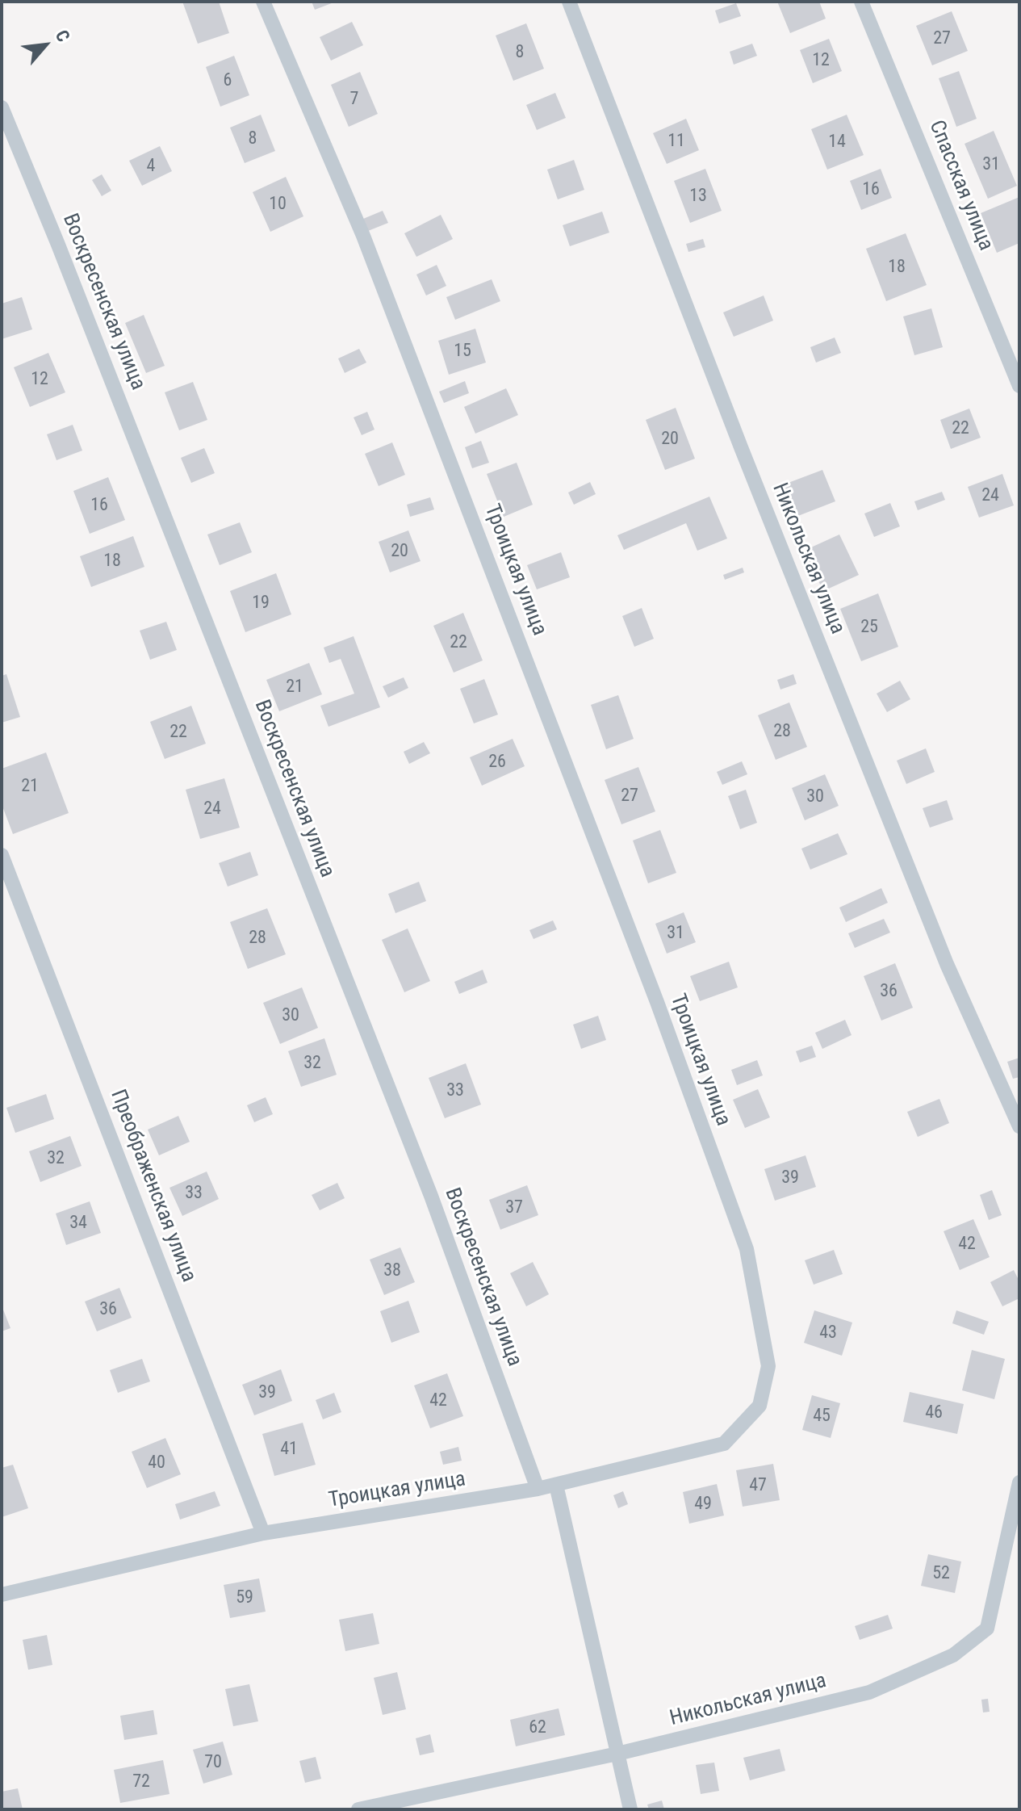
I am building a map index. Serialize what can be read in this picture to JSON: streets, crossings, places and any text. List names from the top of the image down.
{
  "streets": {
    "street": [
      "Спасская улица",
      "Воскресенская улица",
      "Никольская улица",
      "Троицкая улица",
      "Преображенская улица"
    ]
  },
  "crossings": [
    ["Воскресенская улица", "Троицкая улица"],
    ["Троицкая улица", "Преображенская улица"]
  ],
  "house_numbers": [
    "27",
    "8",
    "12",
    "6",
    "7",
    "8",
    "11",
    "14",
    "31",
    "4",
    "16",
    "13",
    "10",
    "18",
    "15",
    "12",
    "22",
    "20",
    "24",
    "16",
    "20",
    "18",
    "19",
    "25",
    "22",
    "21",
    "28",
    "22",
    "26",
    "21",
    "27",
    "30",
    "24",
    "31",
    "28",
    "36",
    "30",
    "32",
    "33",
    "32",
    "39",
    "33",
    "37",
    "34",
    "42",
    "38",
    "36",
    "43",
    "39",
    "42",
    "46",
    "45",
    "41",
    "40",
    "47",
    "49",
    "52",
    "59",
    "62",
    "70",
    "72"
  ],
  "north": "top right"
}
